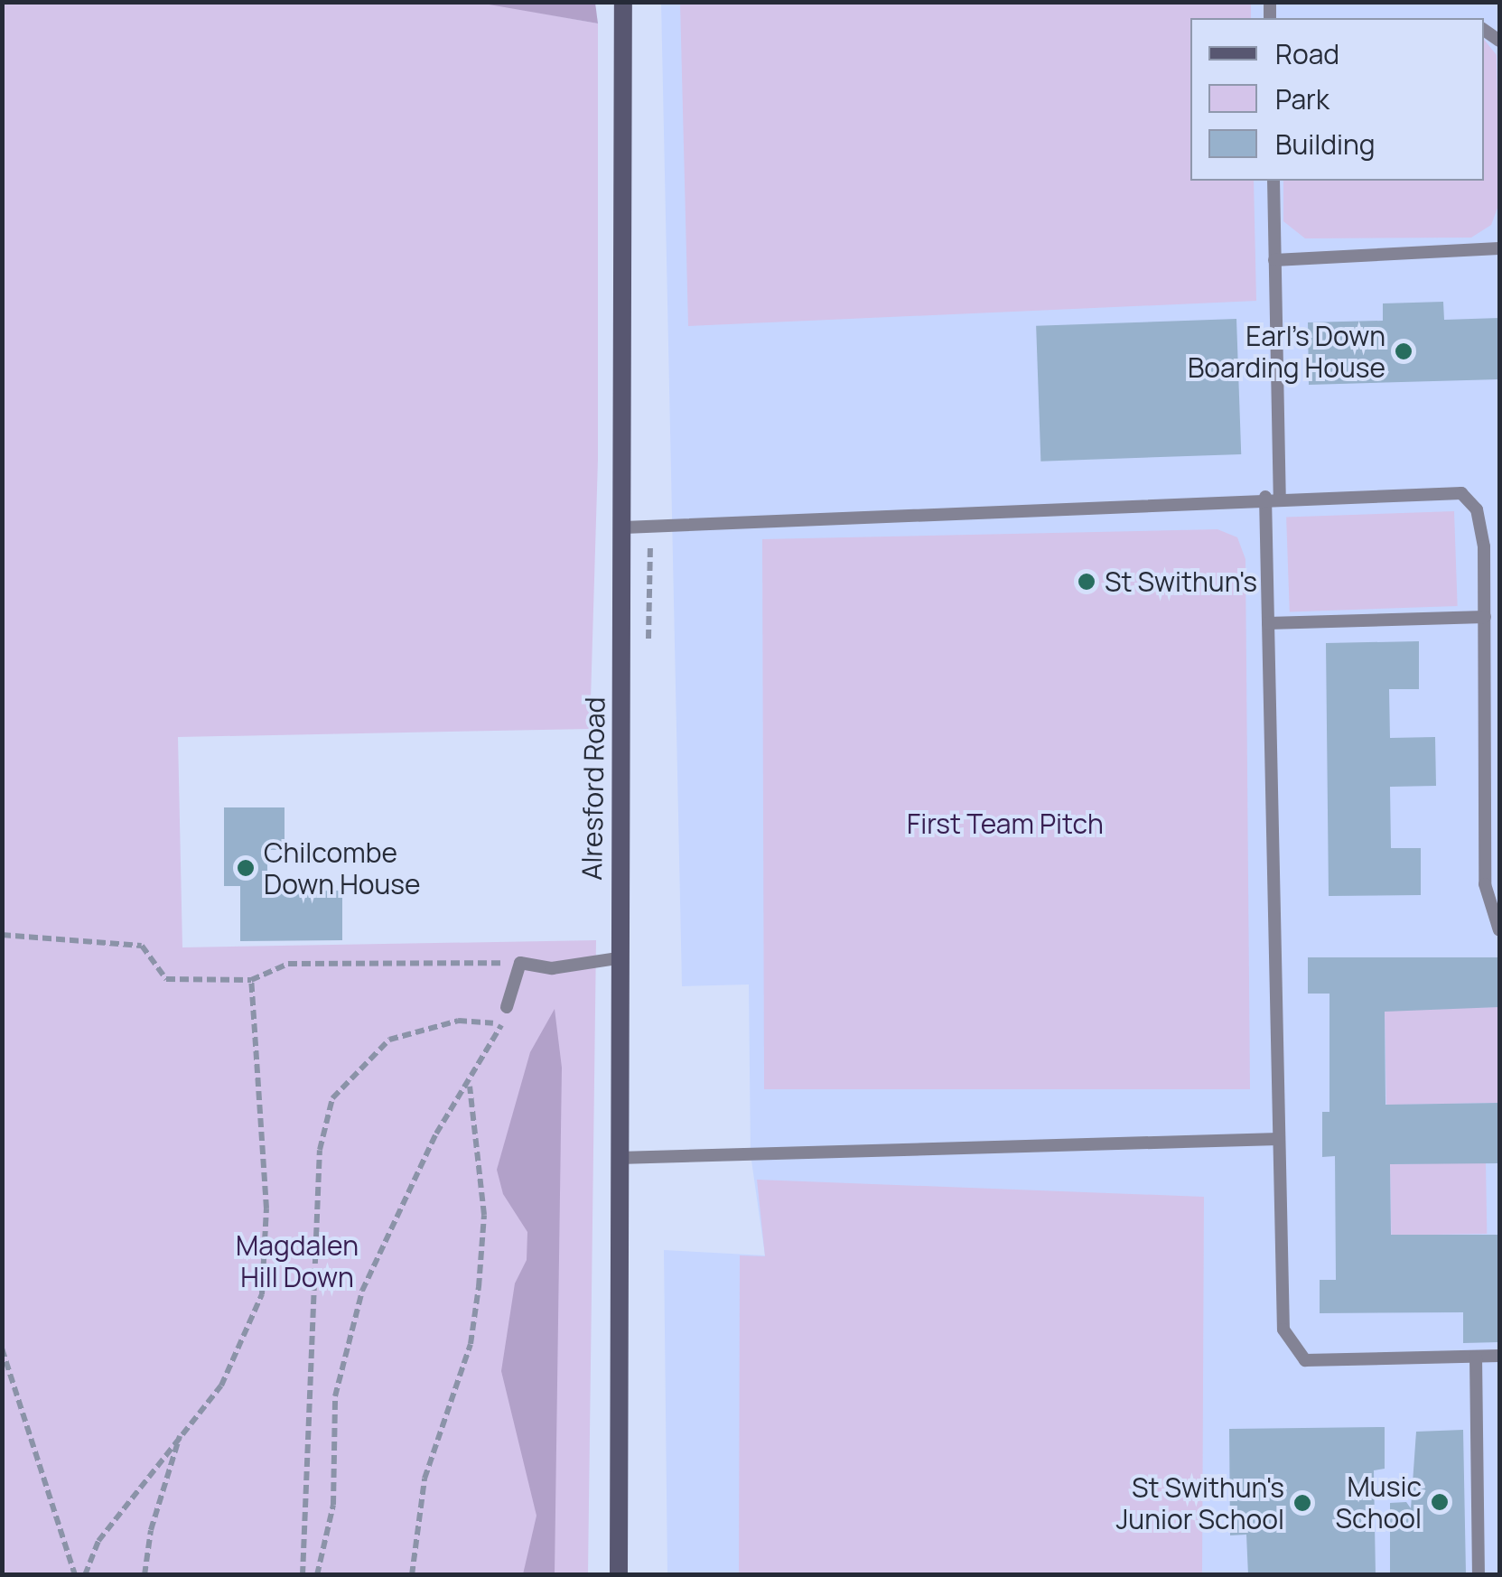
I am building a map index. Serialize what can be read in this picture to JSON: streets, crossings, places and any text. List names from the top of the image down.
{
  "streets": {
    "main road": ["Alresford Road"]
  },
  "parks": ["First Team Pitch", "Magdalen Hill Down"],
  "places": [
    "Earl's Down Boarding House",
    "St Swithun's",
    "Chilcombe Down House",
    "Music School",
    "St Swithun's Junior School"
  ],
  "legend": ["Road", "Park", "Building"]
}
